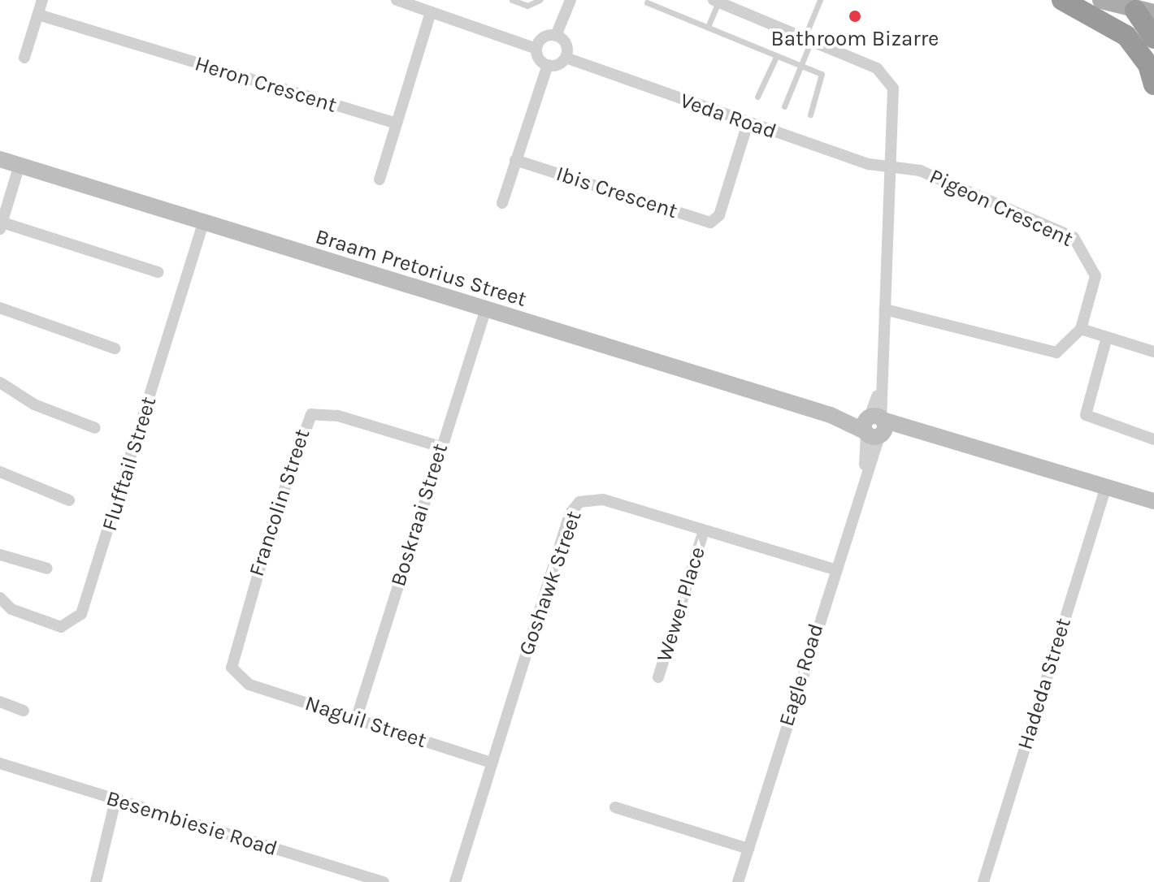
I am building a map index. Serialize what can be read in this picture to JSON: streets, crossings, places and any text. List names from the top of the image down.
{
  "streets": {
    "street": [
      "Heron Crescent",
      "Veda Road",
      "Ibis Crescent",
      "Pigeon Crescent",
      "Braam Pretorius Street",
      "Flufftail Street",
      "Francolin Street",
      "Boskraai Street",
      "Goshawk Street",
      "Wewer Place",
      "Eagle Road",
      "Hadeda Street",
      "Naguil Street",
      "Besembiesie Road"
    ]
  },
  "crossings": [
    ["Veda Road", "Ibis Crescent"],
    ["Veda Road", "Pigeon Crescent"],
    ["Veda Road", "Eagle Road"],
    ["Pigeon Crescent", "Eagle Road"],
    ["Braam Pretorius Street", "Flufftail Street"],
    ["Braam Pretorius Street", "Boskraai Street"],
    ["Braam Pretorius Street", "Eagle Road"],
    ["Braam Pretorius Street", "Hadeda Street"],
    ["Francolin Street", "Boskraai Street"],
    ["Francolin Street", "Naguil Street"],
    ["Boskraai Street", "Naguil Street"],
    ["Goshawk Street", "Wewer Place"],
    ["Goshawk Street", "Eagle Road"],
    ["Goshawk Street", "Naguil Street"]
  ],
  "places": ["Bathroom Bizarre"]
}
